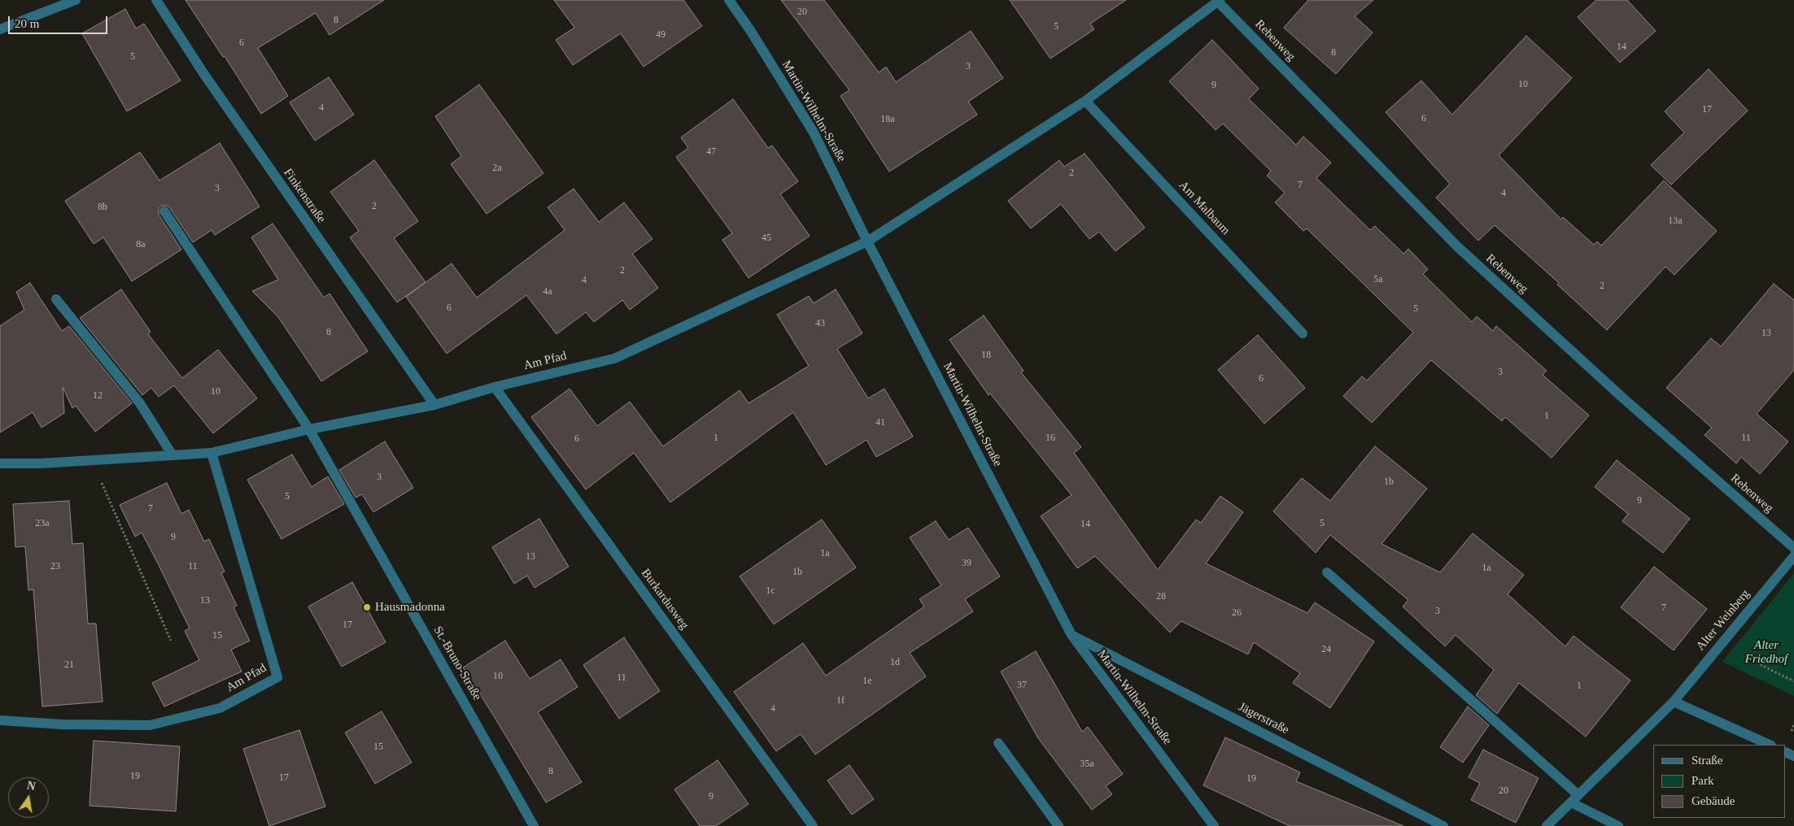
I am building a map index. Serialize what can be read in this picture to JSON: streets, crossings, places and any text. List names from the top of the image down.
{
  "streets": {
    "street": [
      "Rebenweg",
      "Martin-Wilhelm-Straße",
      "Finkenstraße",
      "Am Malbaum",
      "Am Pfad",
      "Burkardusweg",
      "Alter Weinberg",
      "St.-Bruno-Straße",
      "Jägerstraße"
    ]
  },
  "crossings": [
    ["Martin-Wilhelm-Straße", "Am Pfad"],
    ["Martin-Wilhelm-Straße", "Jägerstraße"],
    ["Finkenstraße", "Am Pfad"],
    ["Am Pfad", "Burkardusweg"],
    ["Am Pfad", "St.-Bruno-Straße"]
  ],
  "parks": ["Alter Friedhof"],
  "places": ["Hausmadonna"],
  "house_numbers": [
    "20",
    "8",
    "5",
    "49",
    "6",
    "14",
    "8",
    "5",
    "3",
    "10",
    "9",
    "4",
    "17",
    "6",
    "18a",
    "47",
    "2a",
    "2",
    "7",
    "3",
    "4",
    "2",
    "8b",
    "13a",
    "45",
    "8a",
    "2",
    "5a",
    "4",
    "2",
    "4a",
    "6",
    "5",
    "43",
    "8",
    "13",
    "18",
    "3",
    "6",
    "10",
    "12",
    "1",
    "41",
    "1",
    "16",
    "11",
    "6",
    "3",
    "1b",
    "5",
    "9",
    "7",
    "23a",
    "5",
    "14",
    "9",
    "1a",
    "13",
    "39",
    "23",
    "11",
    "1a",
    "1b",
    "1c",
    "28",
    "13",
    "7",
    "3",
    "26",
    "17",
    "15",
    "24",
    "1d",
    "21",
    "10",
    "11",
    "1e",
    "37",
    "1",
    "1f",
    "4",
    "15",
    "35a",
    "8",
    "19",
    "17",
    "19",
    "20",
    "9"
  ],
  "legend": ["Straße", "Park", "Gebäude"],
  "scale_bar": "20 m",
  "north": "top"
}
